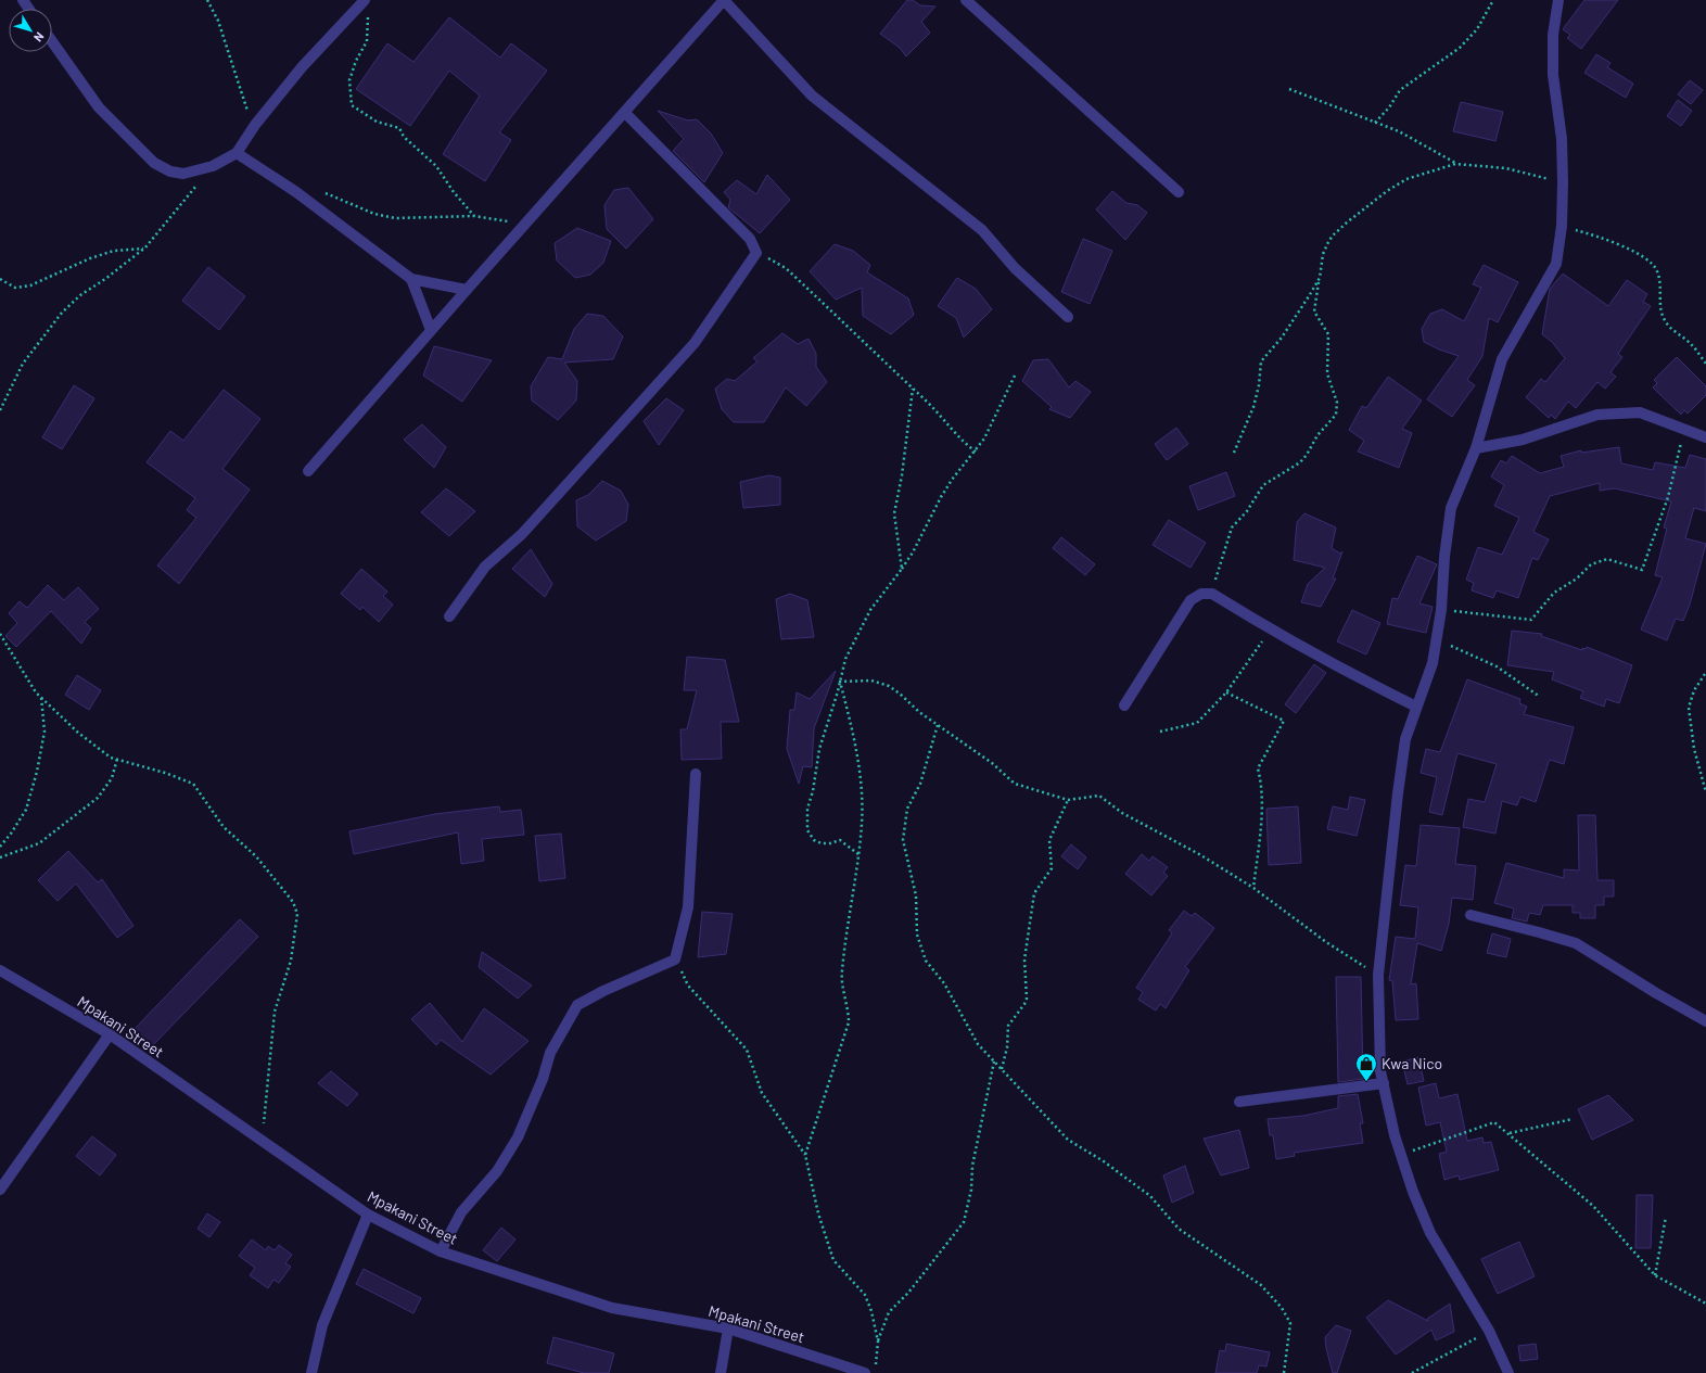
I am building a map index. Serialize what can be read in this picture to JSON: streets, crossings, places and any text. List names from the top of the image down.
{
  "streets": {
    "street": ["Mpakani Street"]
  },
  "places": {
    "shop": ["Kwa Nico"]
  },
  "north": "bottom right"
}
